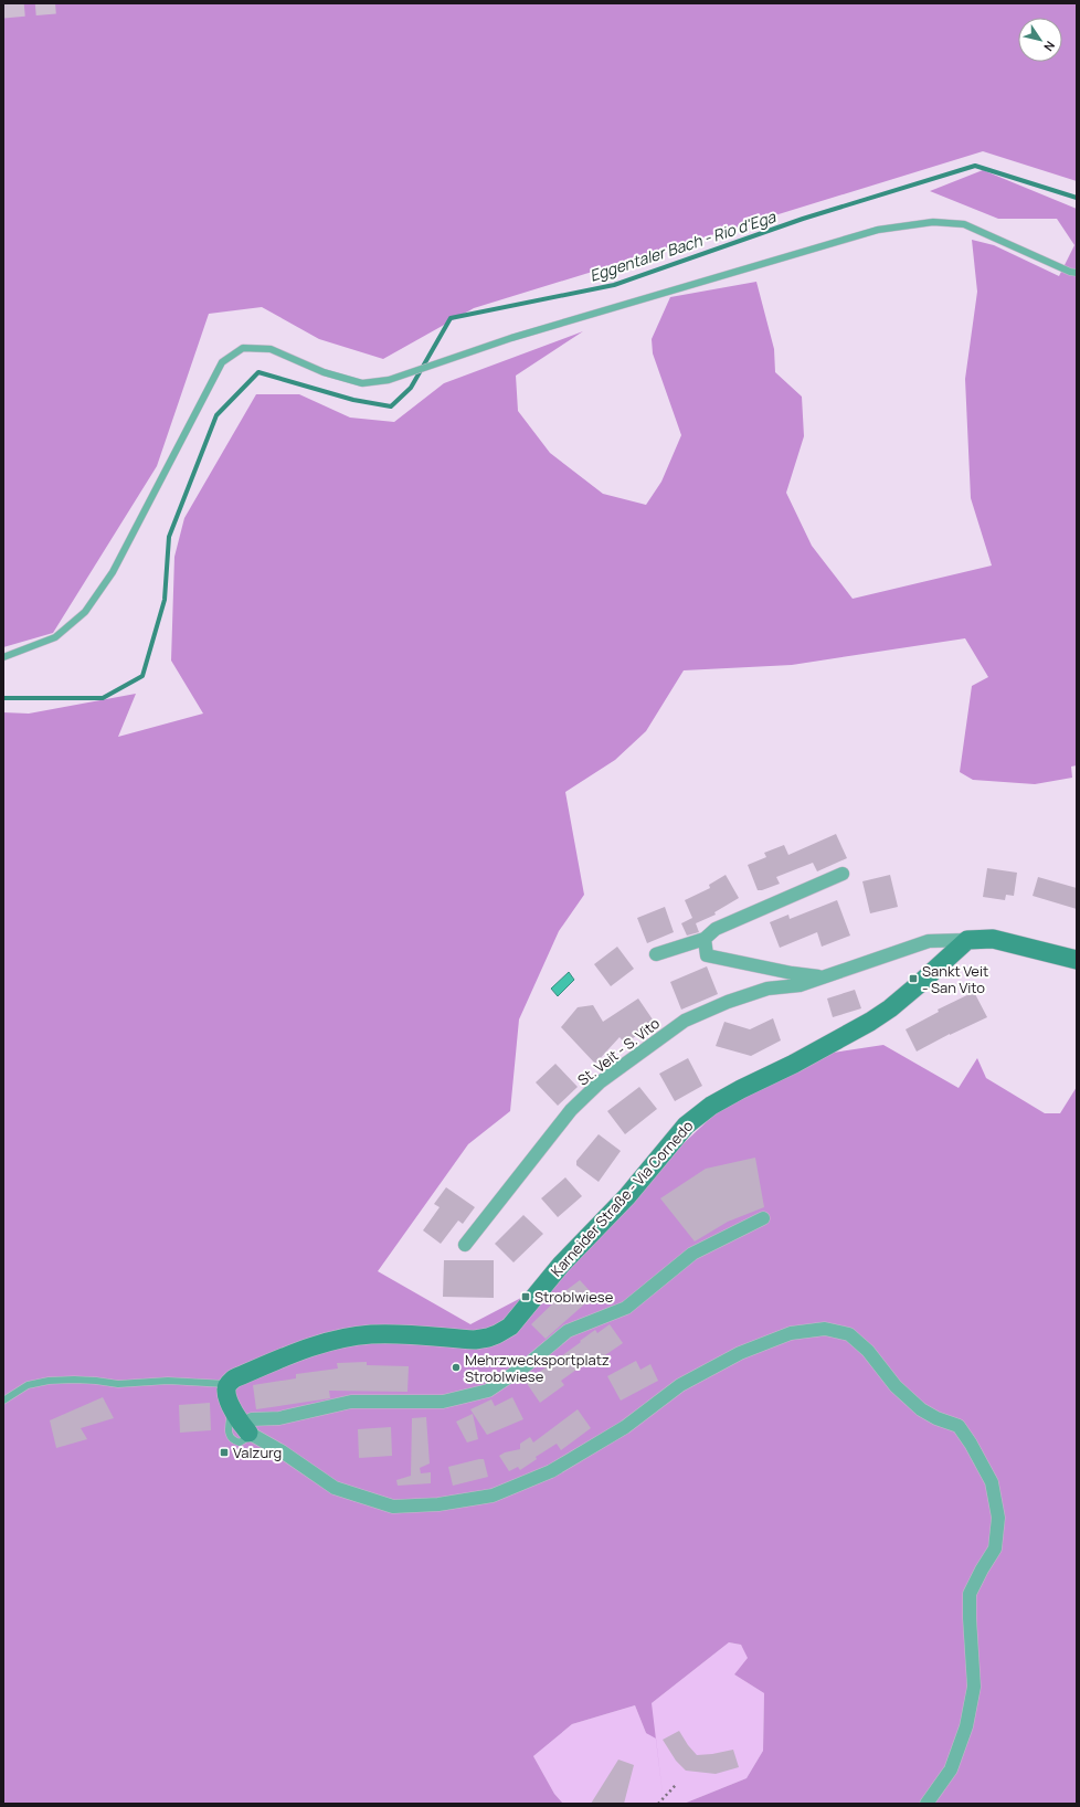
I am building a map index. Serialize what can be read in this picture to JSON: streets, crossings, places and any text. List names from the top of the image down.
{
  "streets": {
    "street": ["St. Veit - S. Vito", "Karneider Straße - Via Cornedo"]
  },
  "crossings": [
    ["St. Veit - S. Vito", "Karneider Straße - Via Cornedo"]
  ],
  "water": ["Eggentaler Bach - Rio d'Ega"],
  "places": {
    "transit": ["Sankt Veit - San Vito", "Stroblwiese", "Valzurg"],
    "other": ["Mehrzwecksportplatz Stroblwiese"]
  },
  "north": "bottom right"
}
